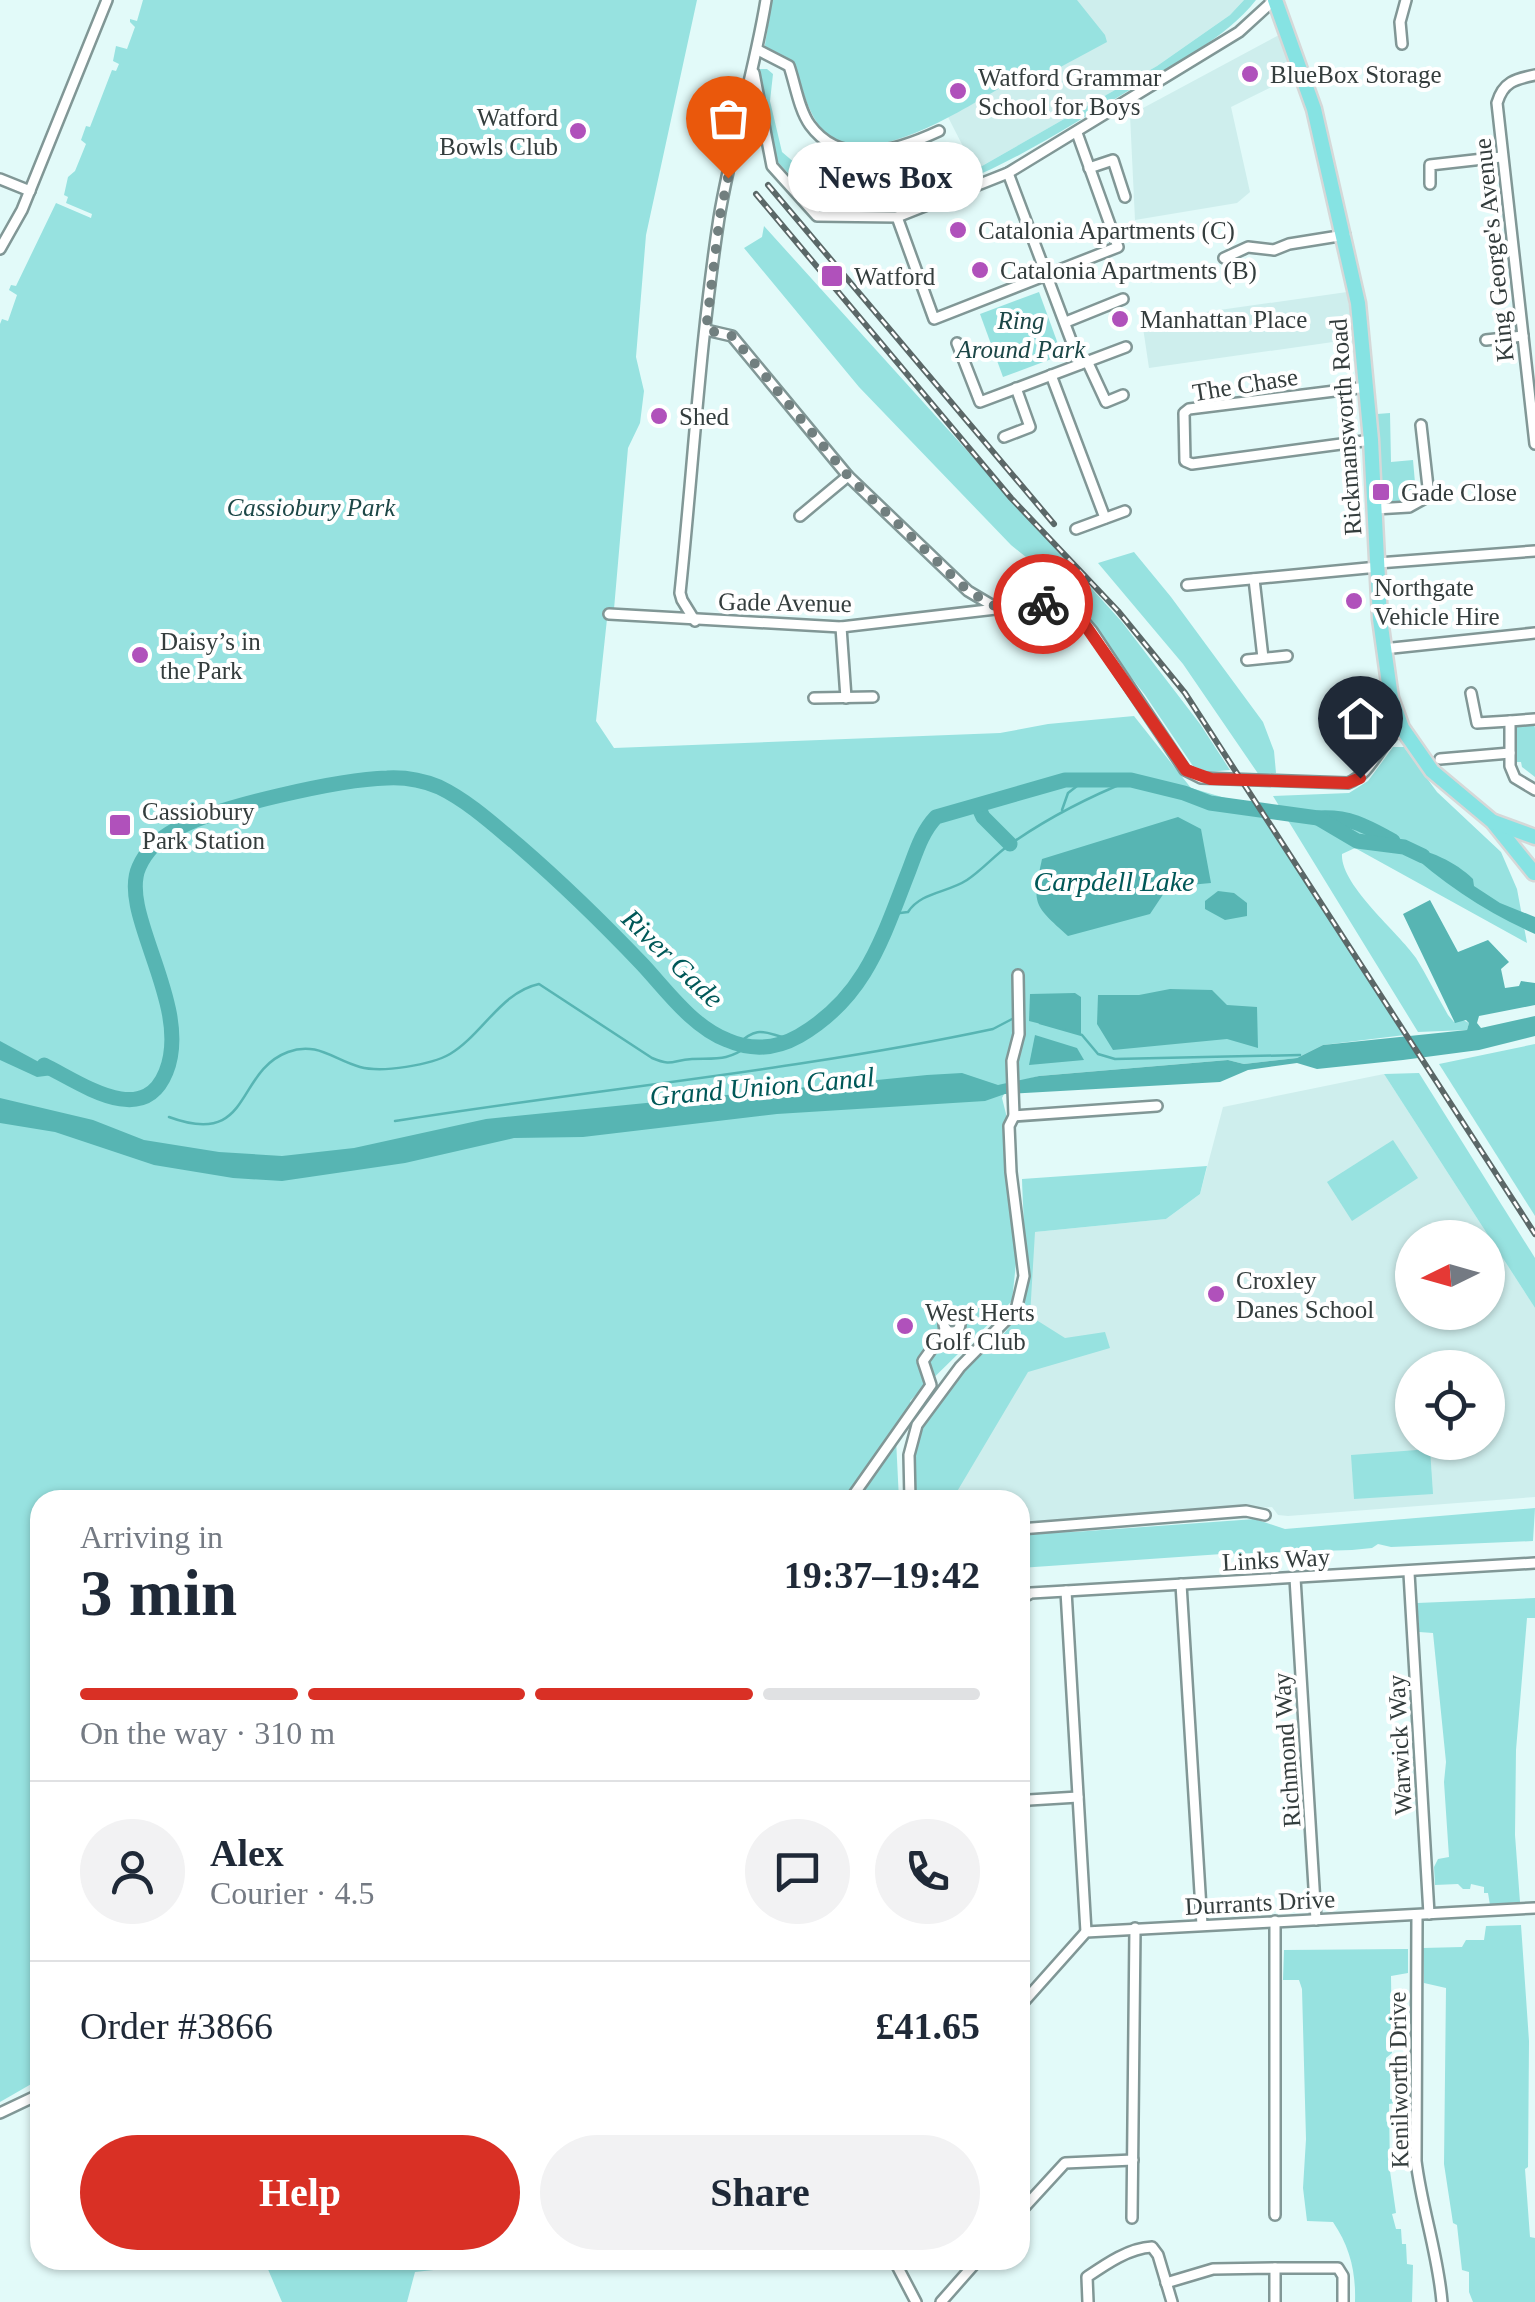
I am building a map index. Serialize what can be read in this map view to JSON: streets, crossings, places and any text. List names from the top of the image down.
{
  "streets": {
    "main road": ["Rickmansworth Road"],
    "street": [
      "King George's Avenue",
      "The Chase",
      "Gade Avenue",
      "Links Way",
      "Warwick Way",
      "Richmond Way",
      "Durrants Drive",
      "Kenilworth Drive"
    ]
  },
  "crossings": [
    ["The Chase", "Rickmansworth Road"],
    ["Rickmansworth Road", "Gade Avenue"],
    ["Links Way", "Warwick Way"],
    ["Links Way", "Richmond Way"],
    ["Warwick Way", "Durrants Drive"],
    ["Richmond Way", "Durrants Drive"],
    ["Durrants Drive", "Kenilworth Drive"]
  ],
  "water": ["Carpdell Lake", "River Gade", "Grand Union Canal"],
  "parks": ["Ring Around Park", "Cassiobury Park"],
  "places": {
    "other": [
      "BlueBox Storage",
      "Watford Grammar School for Boys",
      "Watford Bowls Club",
      "News Box",
      "Catalonia Apartments (C)",
      "Catalonia Apartments (B)",
      "Manhattan Place",
      "Shed",
      "Northgate Vehicle Hire",
      "Daisy’s in the Park",
      "Croxley Danes School",
      "West Herts Golf Club"
    ],
    "transit": ["Watford", "Gade Close", "Cassiobury Park Station"]
  },
  "north": "left",
  "page": {
    "bubble": "News Box",
    "heading": ["3 min", "Arriving in", "19:37–19:42"],
    "panel": [
      "Alex",
      "Courier · 4.5",
      "Order #3866",
      "£41.65"
    ],
    "bar": "On the way · 310 m",
    "buttons": ["Help", "Share"]
  }
}
